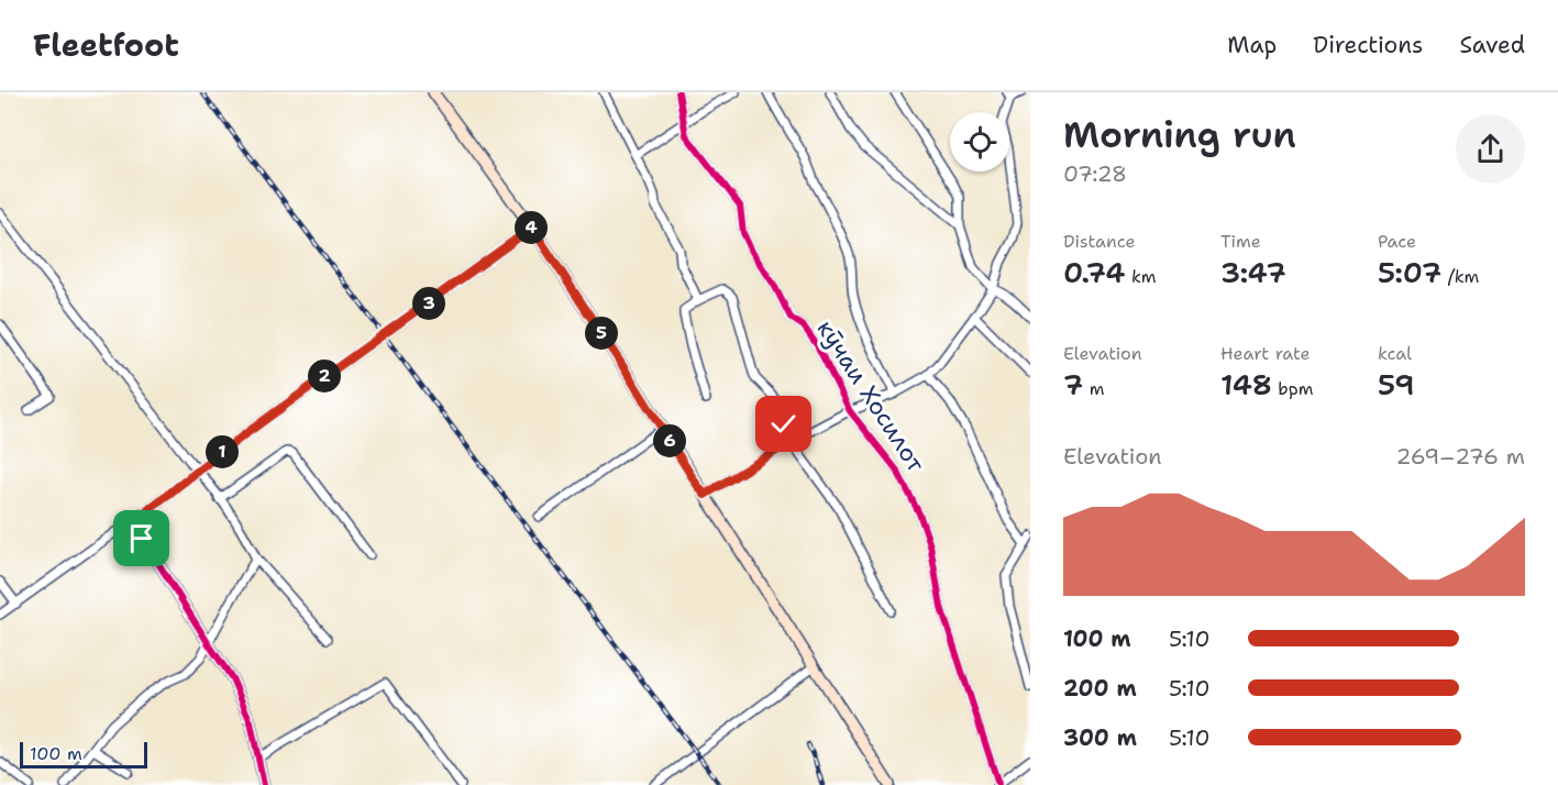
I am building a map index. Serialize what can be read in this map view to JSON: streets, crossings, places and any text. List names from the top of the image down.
{
  "streets": {
    "street": ["кӯчаи Хосилот"]
  },
  "scale_bar": "100 m",
  "page": {
    "header": "Fleetfoot",
    "nav": ["Map", "Directions", "Saved"],
    "heading": ["Morning run", "07:28"],
    "stats": [
      ["Distance", "0.74 km"],
      ["Time", "3:47"],
      ["Pace", "5:07 /km"],
      ["Elevation", "7 m"],
      ["Heart rate", "148 bpm"],
      ["kcal", "59"]
    ],
    "pins": [
      "4",
      "3",
      "5",
      "2",
      "6",
      "1"
    ],
    "chart": ["Elevation", "269–276 m"],
    "list": [
      {
        "name": "100 m",
        "note": "5:10"
      },
      {
        "name": "200 m",
        "note": "5:10"
      },
      {
        "name": "300 m",
        "note": "5:10"
      }
    ],
    "scale": "100 m"
  }
}
